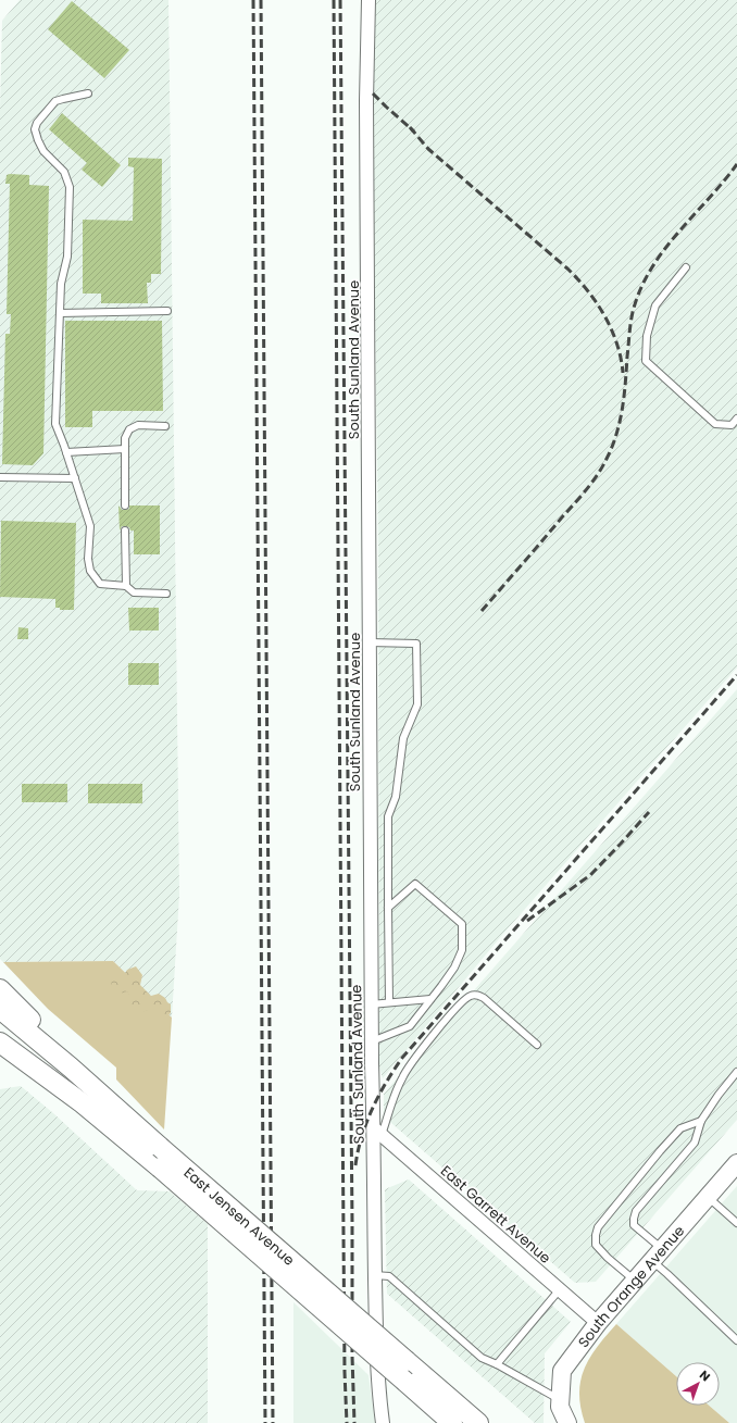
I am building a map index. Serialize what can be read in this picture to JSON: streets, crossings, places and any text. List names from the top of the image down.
{
  "streets": {
    "main road": ["East Jensen Avenue"],
    "street": ["South Sunland Avenue", "East Garrett Avenue", "South Orange Avenue"]
  },
  "crossings": [
    ["South Sunland Avenue", "East Garrett Avenue"],
    ["East Garrett Avenue", "South Orange Avenue"]
  ],
  "north": "top right"
}
